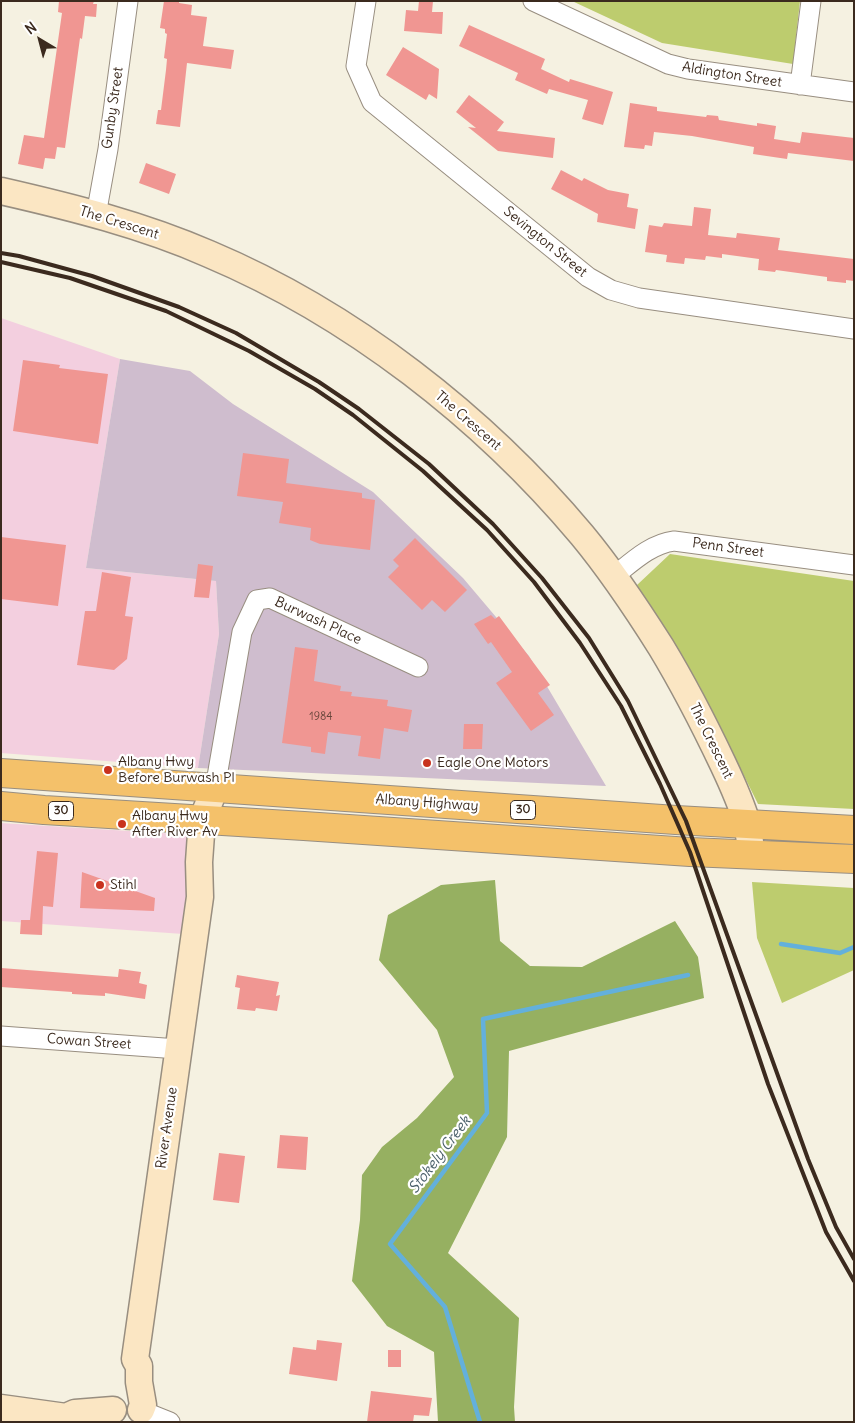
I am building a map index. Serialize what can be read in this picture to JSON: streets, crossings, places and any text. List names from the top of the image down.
{
  "streets": {
    "highway": ["Albany Highway", "30"],
    "main road": ["The Crescent", "River Avenue"],
    "street": [
      "Aldington Street",
      "Gunby Street",
      "Sevington Street",
      "Penn Street",
      "Burwash Place",
      "Cowan Street"
    ]
  },
  "crossings": [
    ["Gunby Street", "The Crescent"],
    ["The Crescent", "Penn Street"],
    ["The Crescent", "Albany Highway"],
    ["The Crescent", "30"],
    ["Burwash Place", "Albany Highway"],
    ["Burwash Place", "River Avenue"],
    ["Albany Highway", "River Avenue"],
    ["30", "River Avenue"],
    ["Cowan Street", "River Avenue"]
  ],
  "water": ["Stokely Creek"],
  "places": [
    "Eagle One Motors",
    "Albany Hwy Before Burwash Pl",
    "Albany Hwy After River Av",
    "Stihl"
  ],
  "house_numbers": ["1984"],
  "north": "top left"
}
